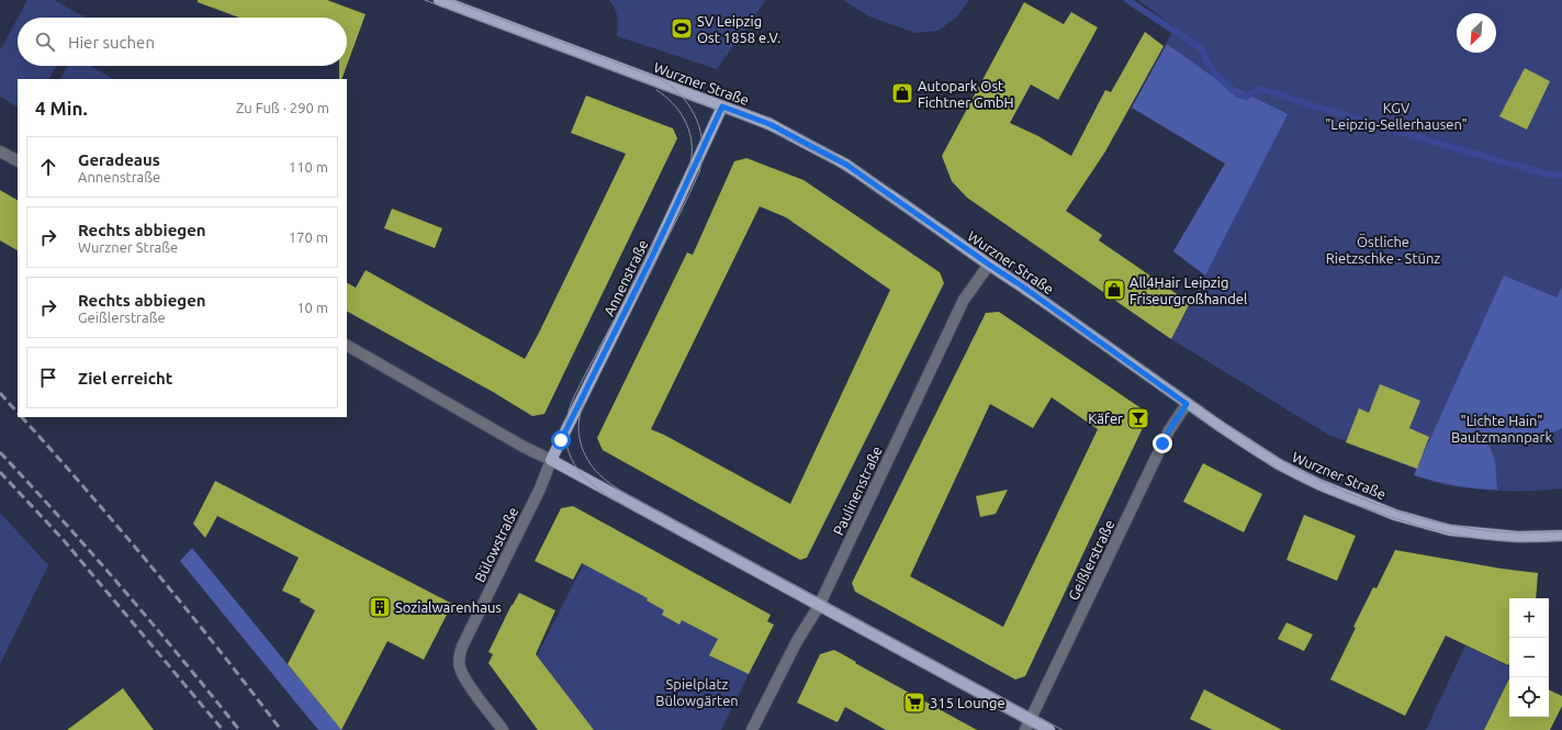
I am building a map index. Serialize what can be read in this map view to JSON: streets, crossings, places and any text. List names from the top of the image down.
{
  "streets": {
    "main road": ["Wurzner Straße", "Annenstraße"],
    "street": ["Paulinenstraße", "Bülowstraße", "Geißlerstraße"]
  },
  "crossings": [
    ["Wurzner Straße", "Annenstraße"],
    ["Wurzner Straße", "Paulinenstraße"],
    ["Wurzner Straße", "Geißlerstraße"],
    ["Annenstraße", "Bülowstraße"]
  ],
  "parks": [
    "KGV \"Leipzig-Sellerhausen\"",
    "Östliche Rietzschke - Stünz",
    "\"Lichte Hain\" Bautzmannpark",
    "Spielplatz Bülowgärten"
  ],
  "places": {
    "sports": ["SV Leipzig Ost 1858 e.V."],
    "shop": ["Autopark Ost Fichtner GmbH", "All4Hair Leipzig Friseurgroßhandel"],
    "bar": ["Käfer"],
    "building": ["Sozialwarenhaus"],
    "supermarket": ["315 Lounge"]
  },
  "north": "bottom left",
  "page": {
    "search": "Hier suchen",
    "heading": ["4 Min.", "Zu Fuß · 290 m"],
    "list": [
      ["Geradeaus", "Annenstraße", "110 m"],
      ["Rechts abbiegen", "Wurzner Straße", "170 m"],
      ["Rechts abbiegen", "Geißlerstraße", "10 m"],
      "Ziel erreicht"
    ],
    "map_buttons": ["+", "−"]
  }
}
